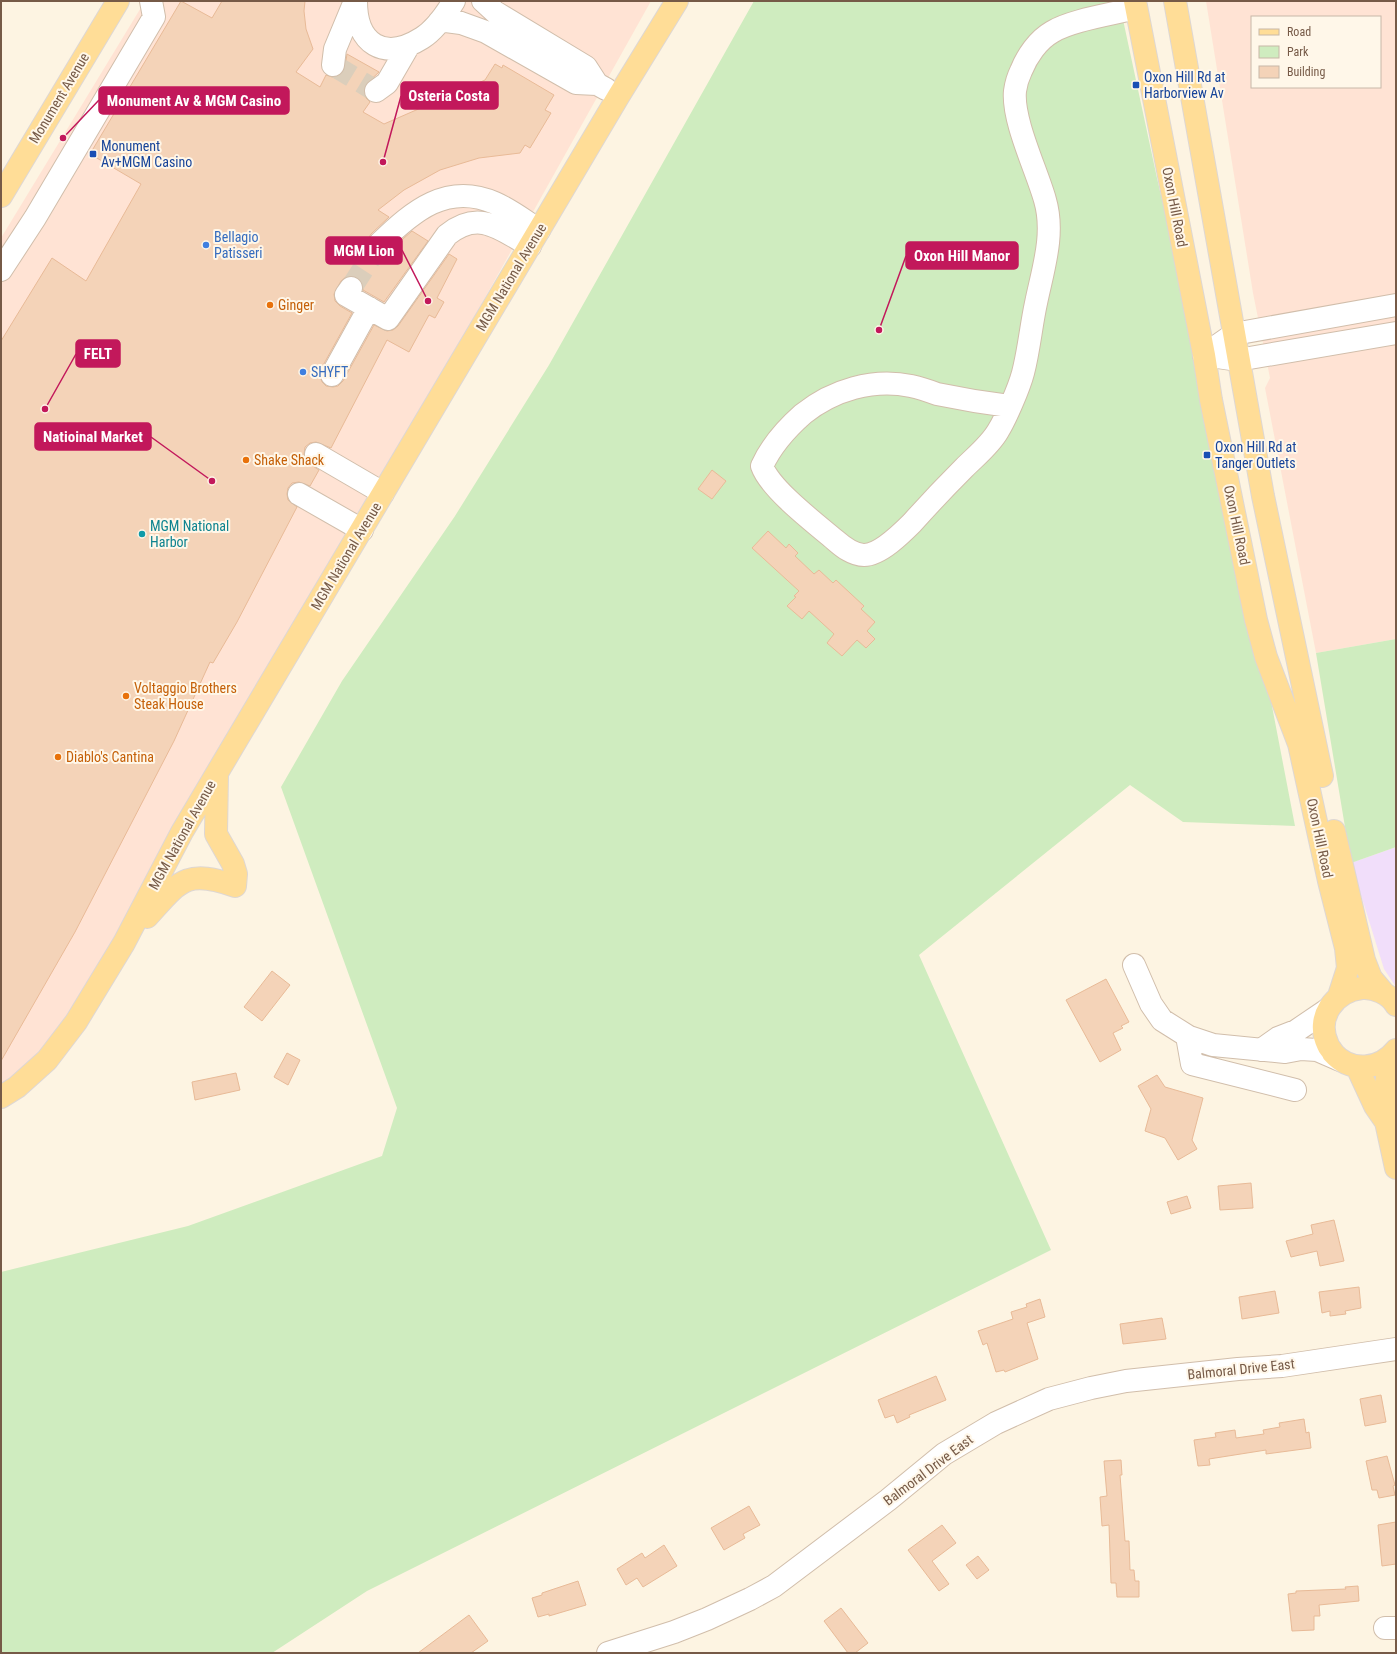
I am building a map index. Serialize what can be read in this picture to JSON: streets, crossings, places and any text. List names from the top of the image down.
{
  "streets": {
    "main road": ["Monument Avenue", "Oxon Hill Road", "MGM National Avenue"],
    "street": ["Balmoral Drive East"]
  },
  "places": {
    "transit": ["Oxon Hill Rd at Harborview Av", "Monument Av+MGM Casino", "Oxon Hill Rd at Tanger Outlets"],
    "other": [
      "Monument Av & MGM Casino",
      "Osteria Costa",
      "Bellagio Patisseri",
      "MGM Lion",
      "Ginger",
      "Oxon Hill Manor",
      "SHYFT",
      "FELT",
      "Shake Shack",
      "Natioinal Market",
      "MGM National Harbor",
      "Voltaggio Brothers Steak House",
      "Diablo's Cantina"
    ]
  },
  "legend": ["Road", "Park", "Building"]
}
